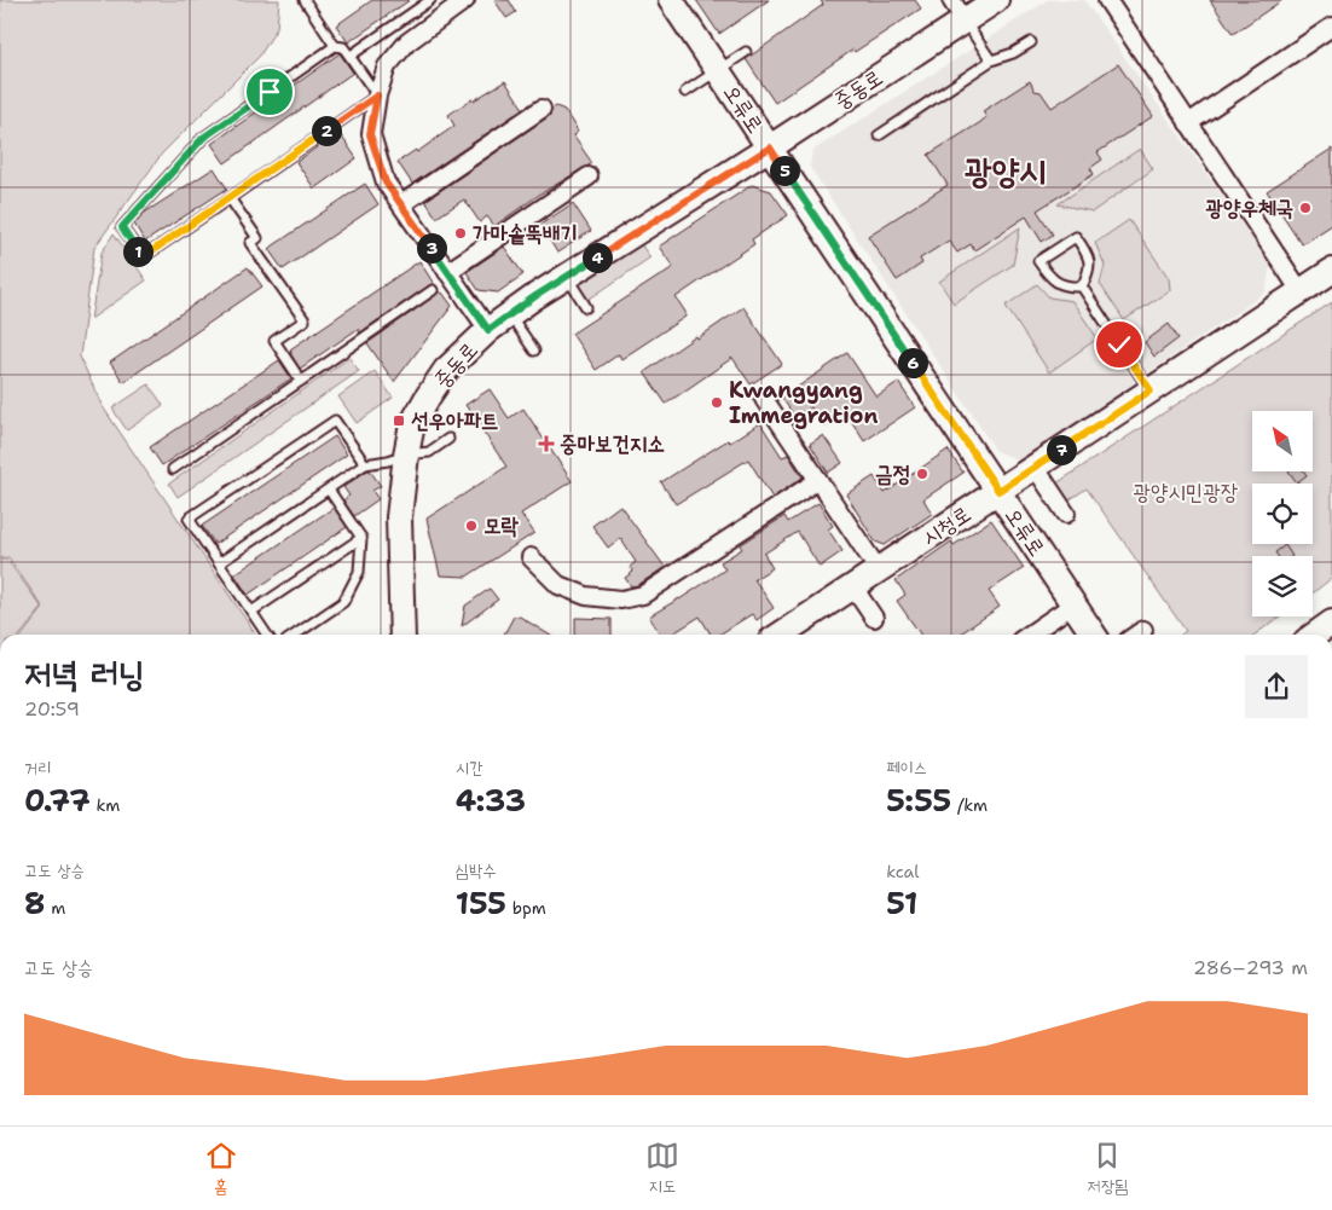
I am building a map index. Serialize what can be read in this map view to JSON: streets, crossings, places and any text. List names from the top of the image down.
{
  "streets": {
    "street": ["중동로", "오류로", "시청로"]
  },
  "crossings": [
    ["중동로", "오류로"],
    ["오류로", "시청로"]
  ],
  "districts": ["광양시"],
  "parks": ["광양시민광장"],
  "places": {
    "other": [
      "광양우체국",
      "가마솥뚝배기",
      "Kwangyang Immegration",
      "금정",
      "모락"
    ],
    "transit": ["선우아파트"],
    "health": ["중마보건지소"]
  },
  "north": "top left",
  "page": {
    "pins": [
      "2",
      "5",
      "3",
      "1",
      "4",
      "6",
      "7"
    ],
    "heading": ["저녁 러닝", "20:59"],
    "stats": [
      ["거리", "0.77 km"],
      ["시간", "4:33"],
      ["페이스", "5:55 /km"],
      ["고도 상승", "8 m"],
      ["심박수", "155 bpm"],
      ["kcal", "51"]
    ],
    "chart": ["고도 상승", "286–293 m"],
    "tabs": ["홈", "지도", "저장됨"]
  }
}
